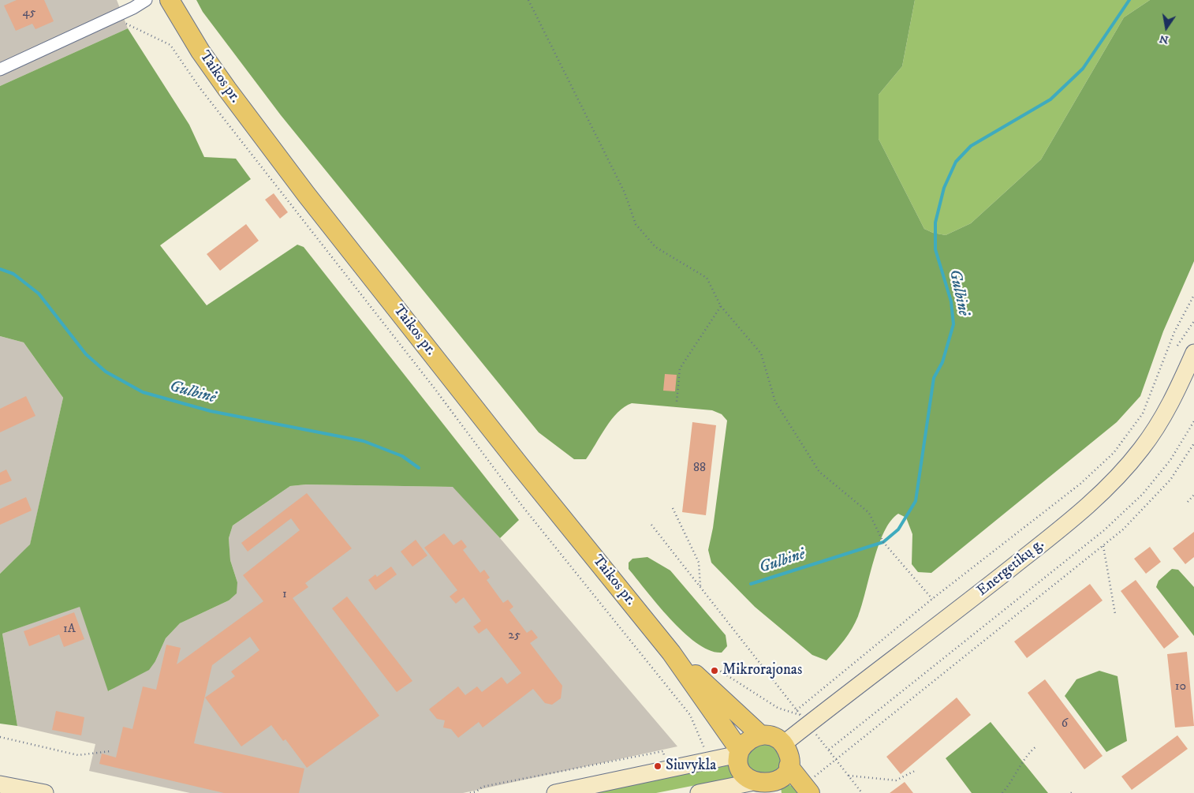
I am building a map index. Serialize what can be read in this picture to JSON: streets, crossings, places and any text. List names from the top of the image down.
{
  "streets": {
    "main road": ["Taikos pr."],
    "street": ["Energetikų g."]
  },
  "crossings": [
    ["Taikos pr.", "Energetikų g."]
  ],
  "water": ["Gulbinė"],
  "places": ["Mikrorajonas", "Siuvykla"],
  "house_numbers": [
    "45",
    "88",
    "1",
    "1A",
    "25",
    "10",
    "6"
  ],
  "north": "bottom"
}
